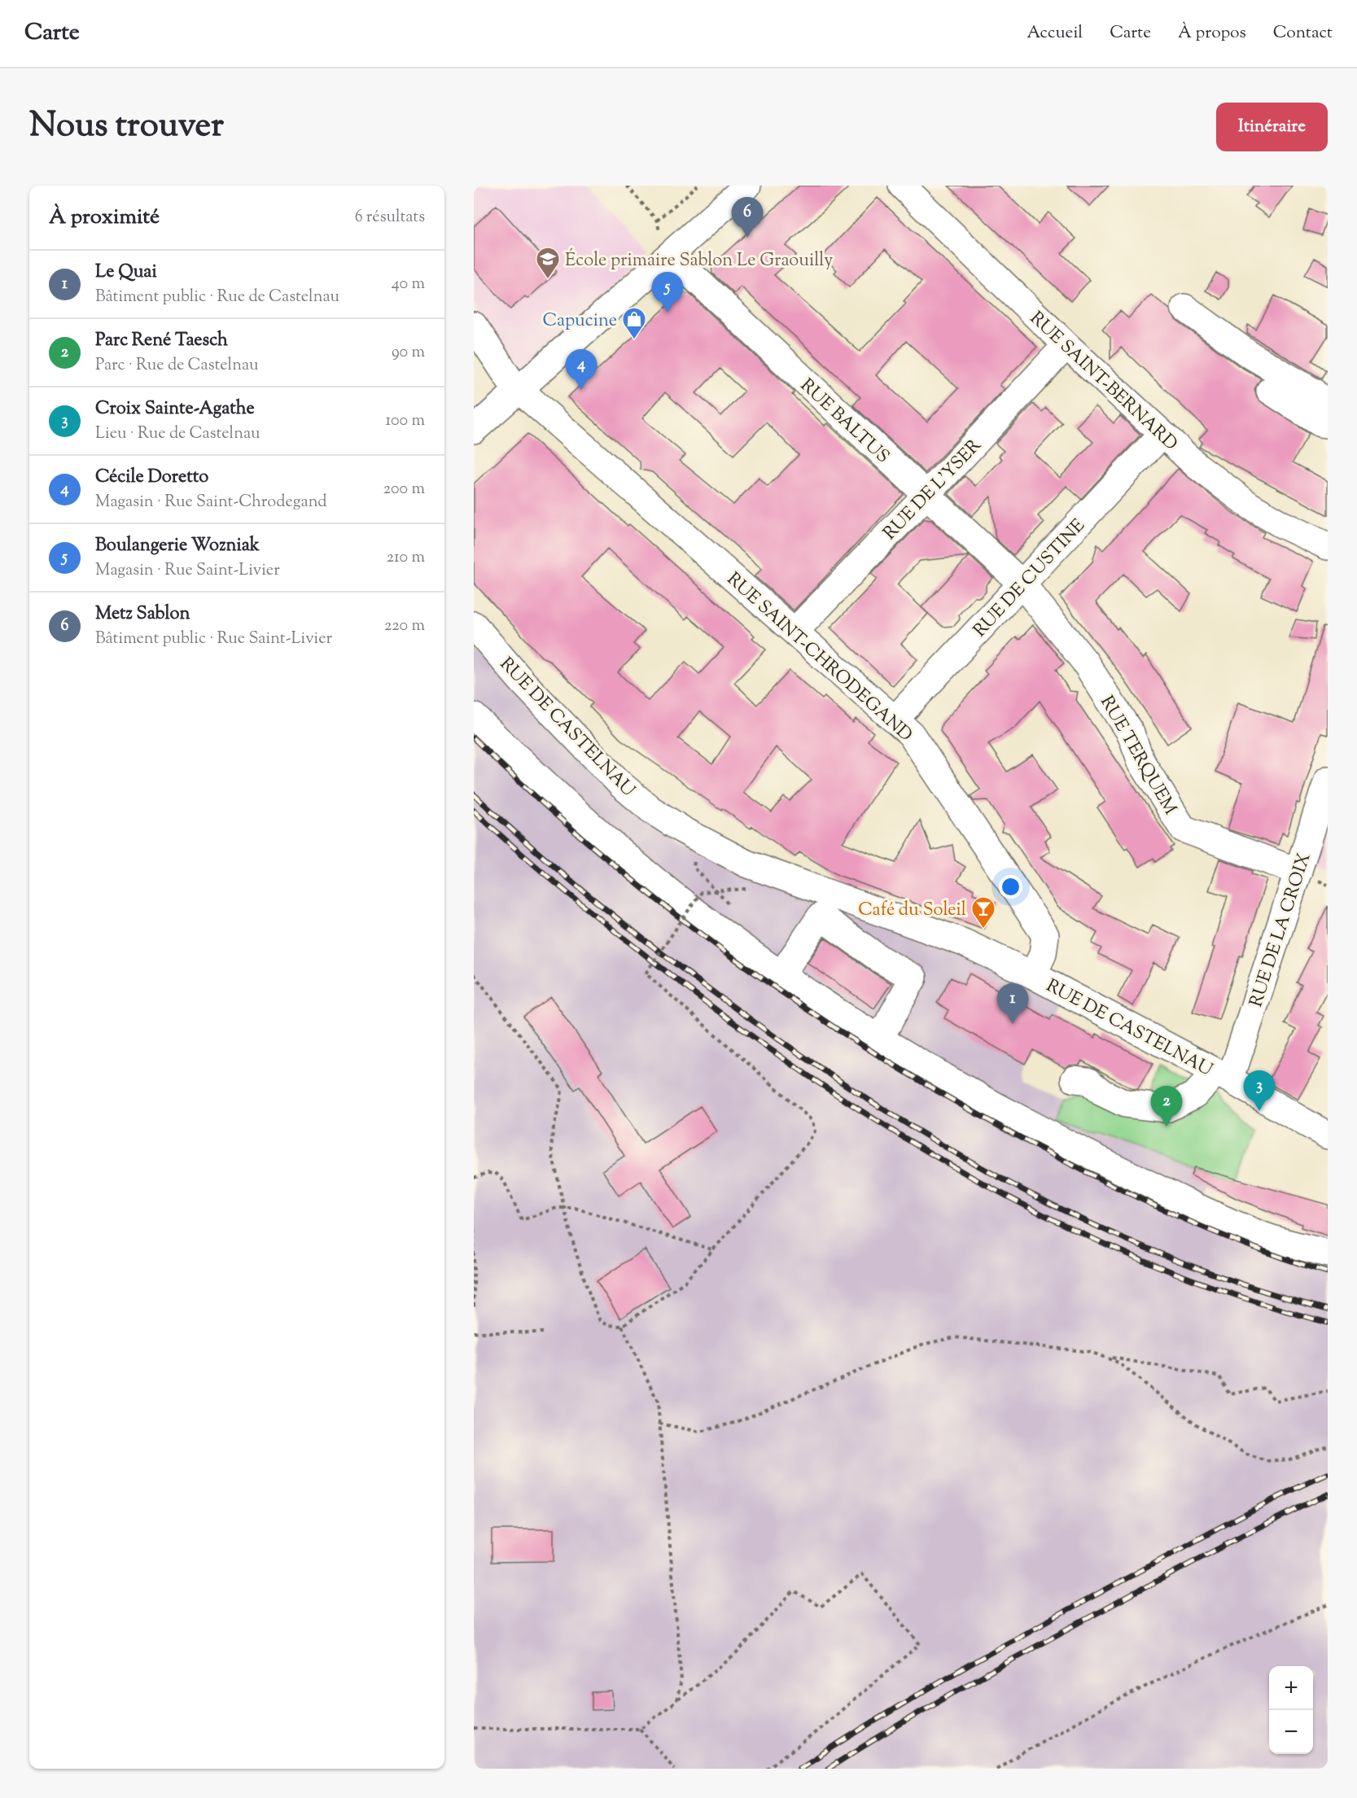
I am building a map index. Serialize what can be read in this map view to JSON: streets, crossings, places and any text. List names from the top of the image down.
{
  "streets": {
    "street": [
      "RUE SAINT-BERNARD",
      "RUE BALTUS",
      "RUE DE L'YSER",
      "RUE DE CUSTINE",
      "RUE SAINT-CHRODEGAND",
      "RUE DE CASTELNAU",
      "RUE TERQUEM",
      "RUE DE LA CROIX"
    ]
  },
  "crossings": [
    ["RUE SAINT-BERNARD", "RUE DE L'YSER"],
    ["RUE SAINT-BERNARD", "RUE DE CUSTINE"],
    ["RUE BALTUS", "RUE DE L'YSER"],
    ["RUE BALTUS", "RUE DE CUSTINE"],
    ["RUE BALTUS", "RUE TERQUEM"],
    ["RUE DE L'YSER", "RUE SAINT-CHRODEGAND"],
    ["RUE DE CUSTINE", "RUE SAINT-CHRODEGAND"],
    ["RUE DE CUSTINE", "RUE TERQUEM"],
    ["RUE SAINT-CHRODEGAND", "RUE DE CASTELNAU"],
    ["RUE DE CASTELNAU", "RUE DE LA CROIX"],
    ["RUE TERQUEM", "RUE DE LA CROIX"]
  ],
  "places": {
    "school or university": ["École primaire Sablon Le Graouilly"],
    "shop": ["Capucine"],
    "bar": ["Café du Soleil"]
  },
  "page": {
    "header": "Carte",
    "nav": [
      "Accueil",
      "Carte",
      "À propos",
      "Contact"
    ],
    "title": "Nous trouver",
    "buttons": "Itinéraire",
    "heading": ["À proximité", "6 résultats"],
    "pins": [
      "6",
      "5",
      "4",
      "1",
      "3",
      "2"
    ],
    "list": [
      {
        "mark": "1",
        "name": "Le Quai",
        "note": "Bâtiment public · Rue de Castelnau",
        "value": "40 m"
      },
      {
        "mark": "2",
        "name": "Parc René Taesch",
        "note": "Parc · Rue de Castelnau",
        "value": "90 m"
      },
      {
        "mark": "3",
        "name": "Croix Sainte-Agathe",
        "note": "Lieu · Rue de Castelnau",
        "value": "100 m"
      },
      {
        "mark": "4",
        "name": "Cécile Doretto",
        "note": "Magasin · Rue Saint-Chrodegand",
        "value": "200 m"
      },
      {
        "mark": "5",
        "name": "Boulangerie Wozniak",
        "note": "Magasin · Rue Saint-Livier",
        "value": "210 m"
      },
      {
        "mark": "6",
        "name": "Metz Sablon",
        "note": "Bâtiment public · Rue Saint-Livier",
        "value": "220 m"
      }
    ],
    "map_buttons": ["+", "−"]
  }
}
